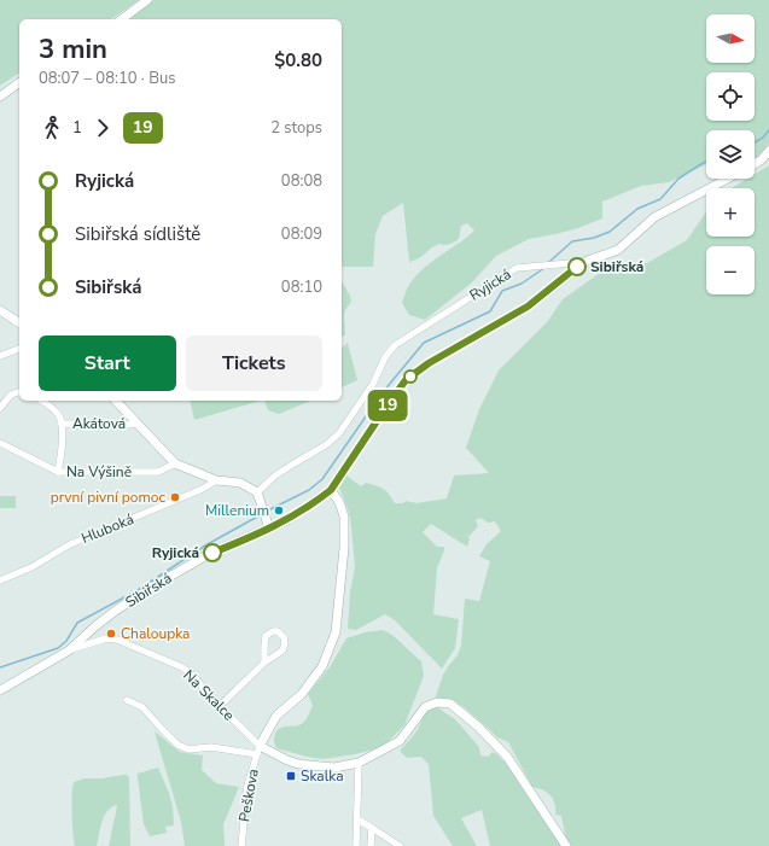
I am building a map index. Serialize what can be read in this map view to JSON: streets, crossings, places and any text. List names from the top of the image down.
{
  "streets": {
    "street": [
      "Ryjická",
      "Akátová",
      "Na Výšině",
      "Hluboká",
      "Sibiřská",
      "Na Skalce",
      "Peškova"
    ]
  },
  "crossings": [
    ["Ryjická", "Sibiřská"],
    ["Sibiřská", "Na Skalce"],
    ["Na Skalce", "Peškova"]
  ],
  "places": {
    "other": [
      "Sibiřská",
      "první pivní pomoc",
      "Millenium",
      "Ryjická",
      "Chaloupka"
    ],
    "transit": ["Skalka"]
  },
  "lines": ["bus line 19"],
  "north": "right",
  "page": {
    "on_map": "19",
    "map_buttons": ["+", "−"],
    "heading": ["3 min", "08:07 – 08:10 · Bus", "$0.80"],
    "legs": ["1", "19", "2 stops"],
    "list": [
      {
        "name": "Ryjická",
        "value": "08:08"
      },
      {
        "name": "Sibiřská sídliště",
        "value": "08:09"
      },
      {
        "name": "Sibiřská",
        "value": "08:10"
      }
    ],
    "buttons": ["Start", "Tickets"]
  }
}
